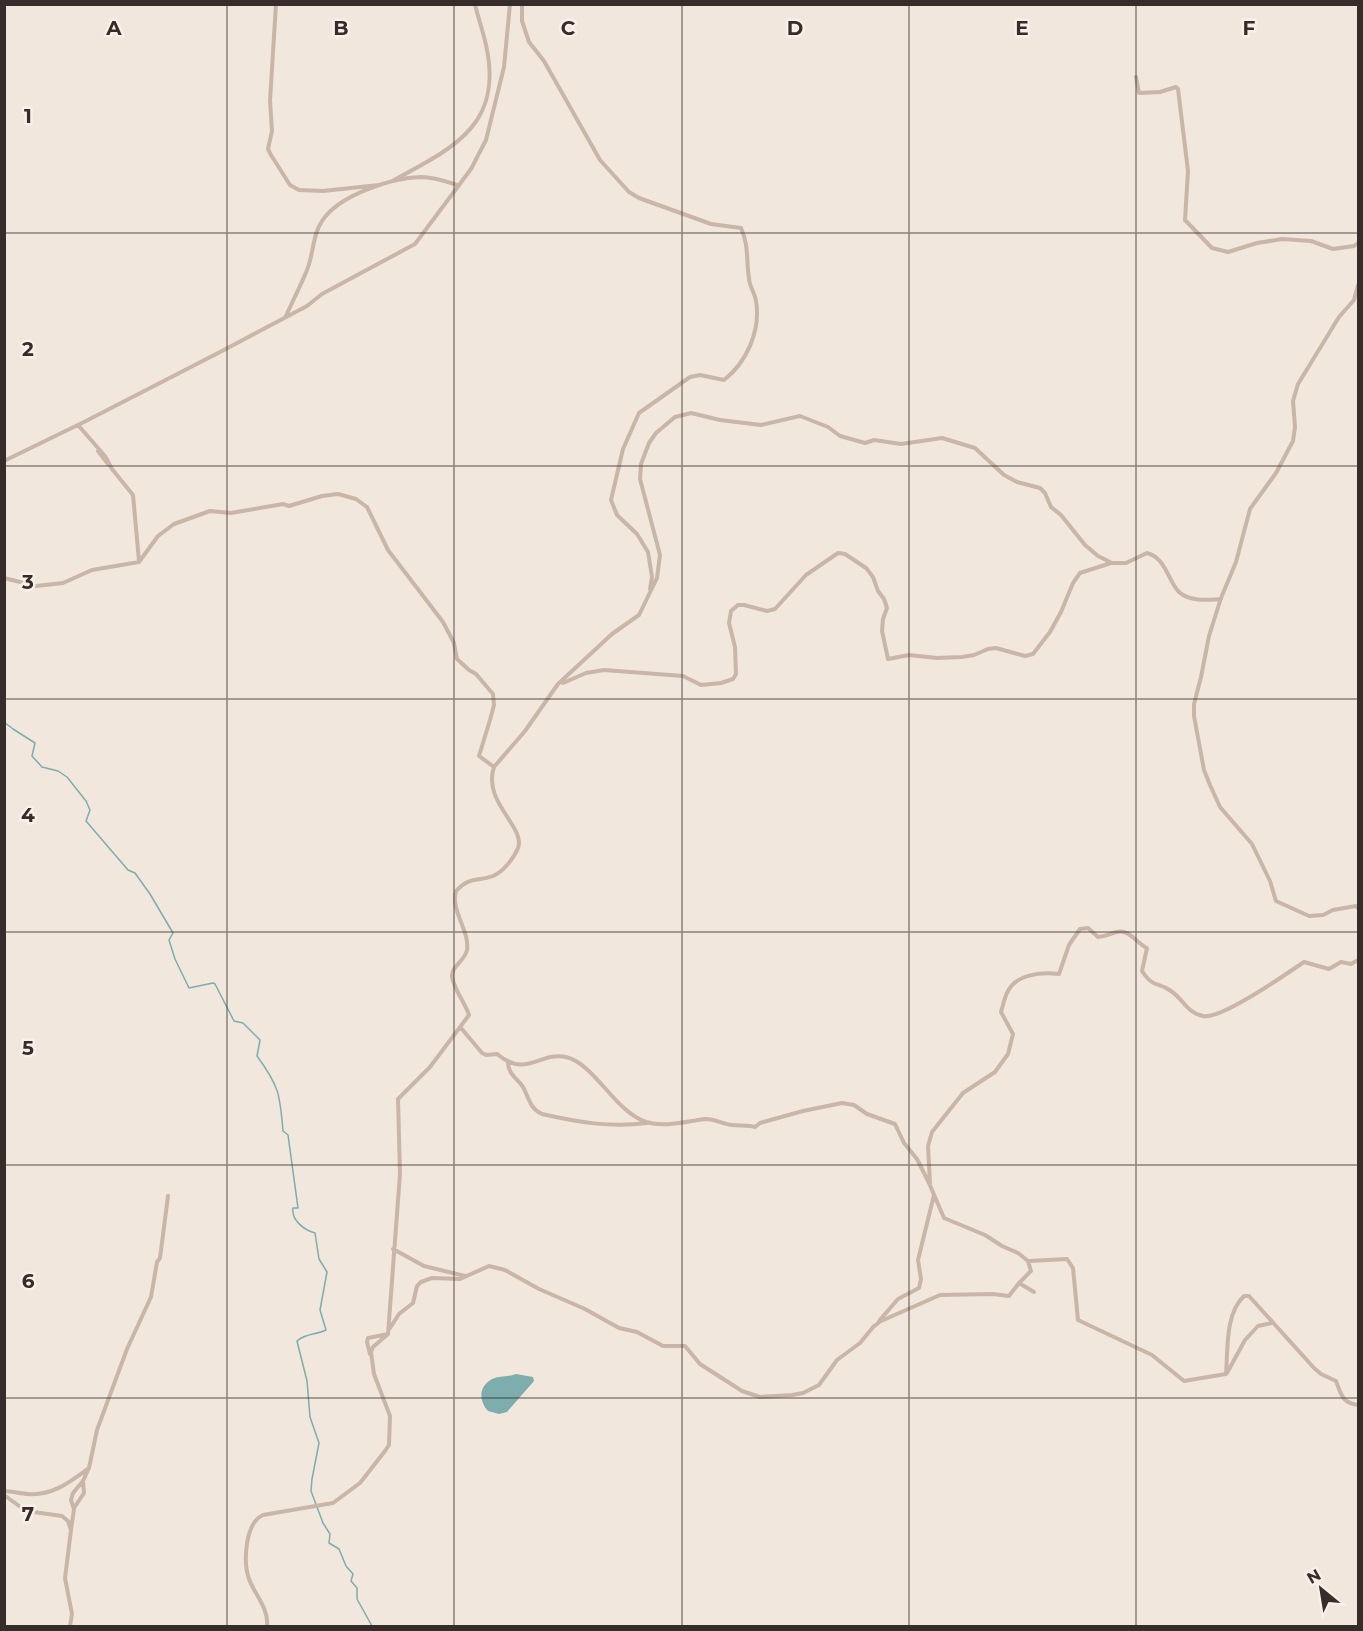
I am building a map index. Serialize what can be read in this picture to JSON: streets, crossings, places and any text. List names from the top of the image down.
{
  "north": "top left",
  "grid": {
    "columns": [
      "A",
      "B",
      "C",
      "D",
      "E",
      "F"
    ],
    "rows": [
      "1",
      "2",
      "3",
      "4",
      "5",
      "6",
      "7"
    ]
  }
}
